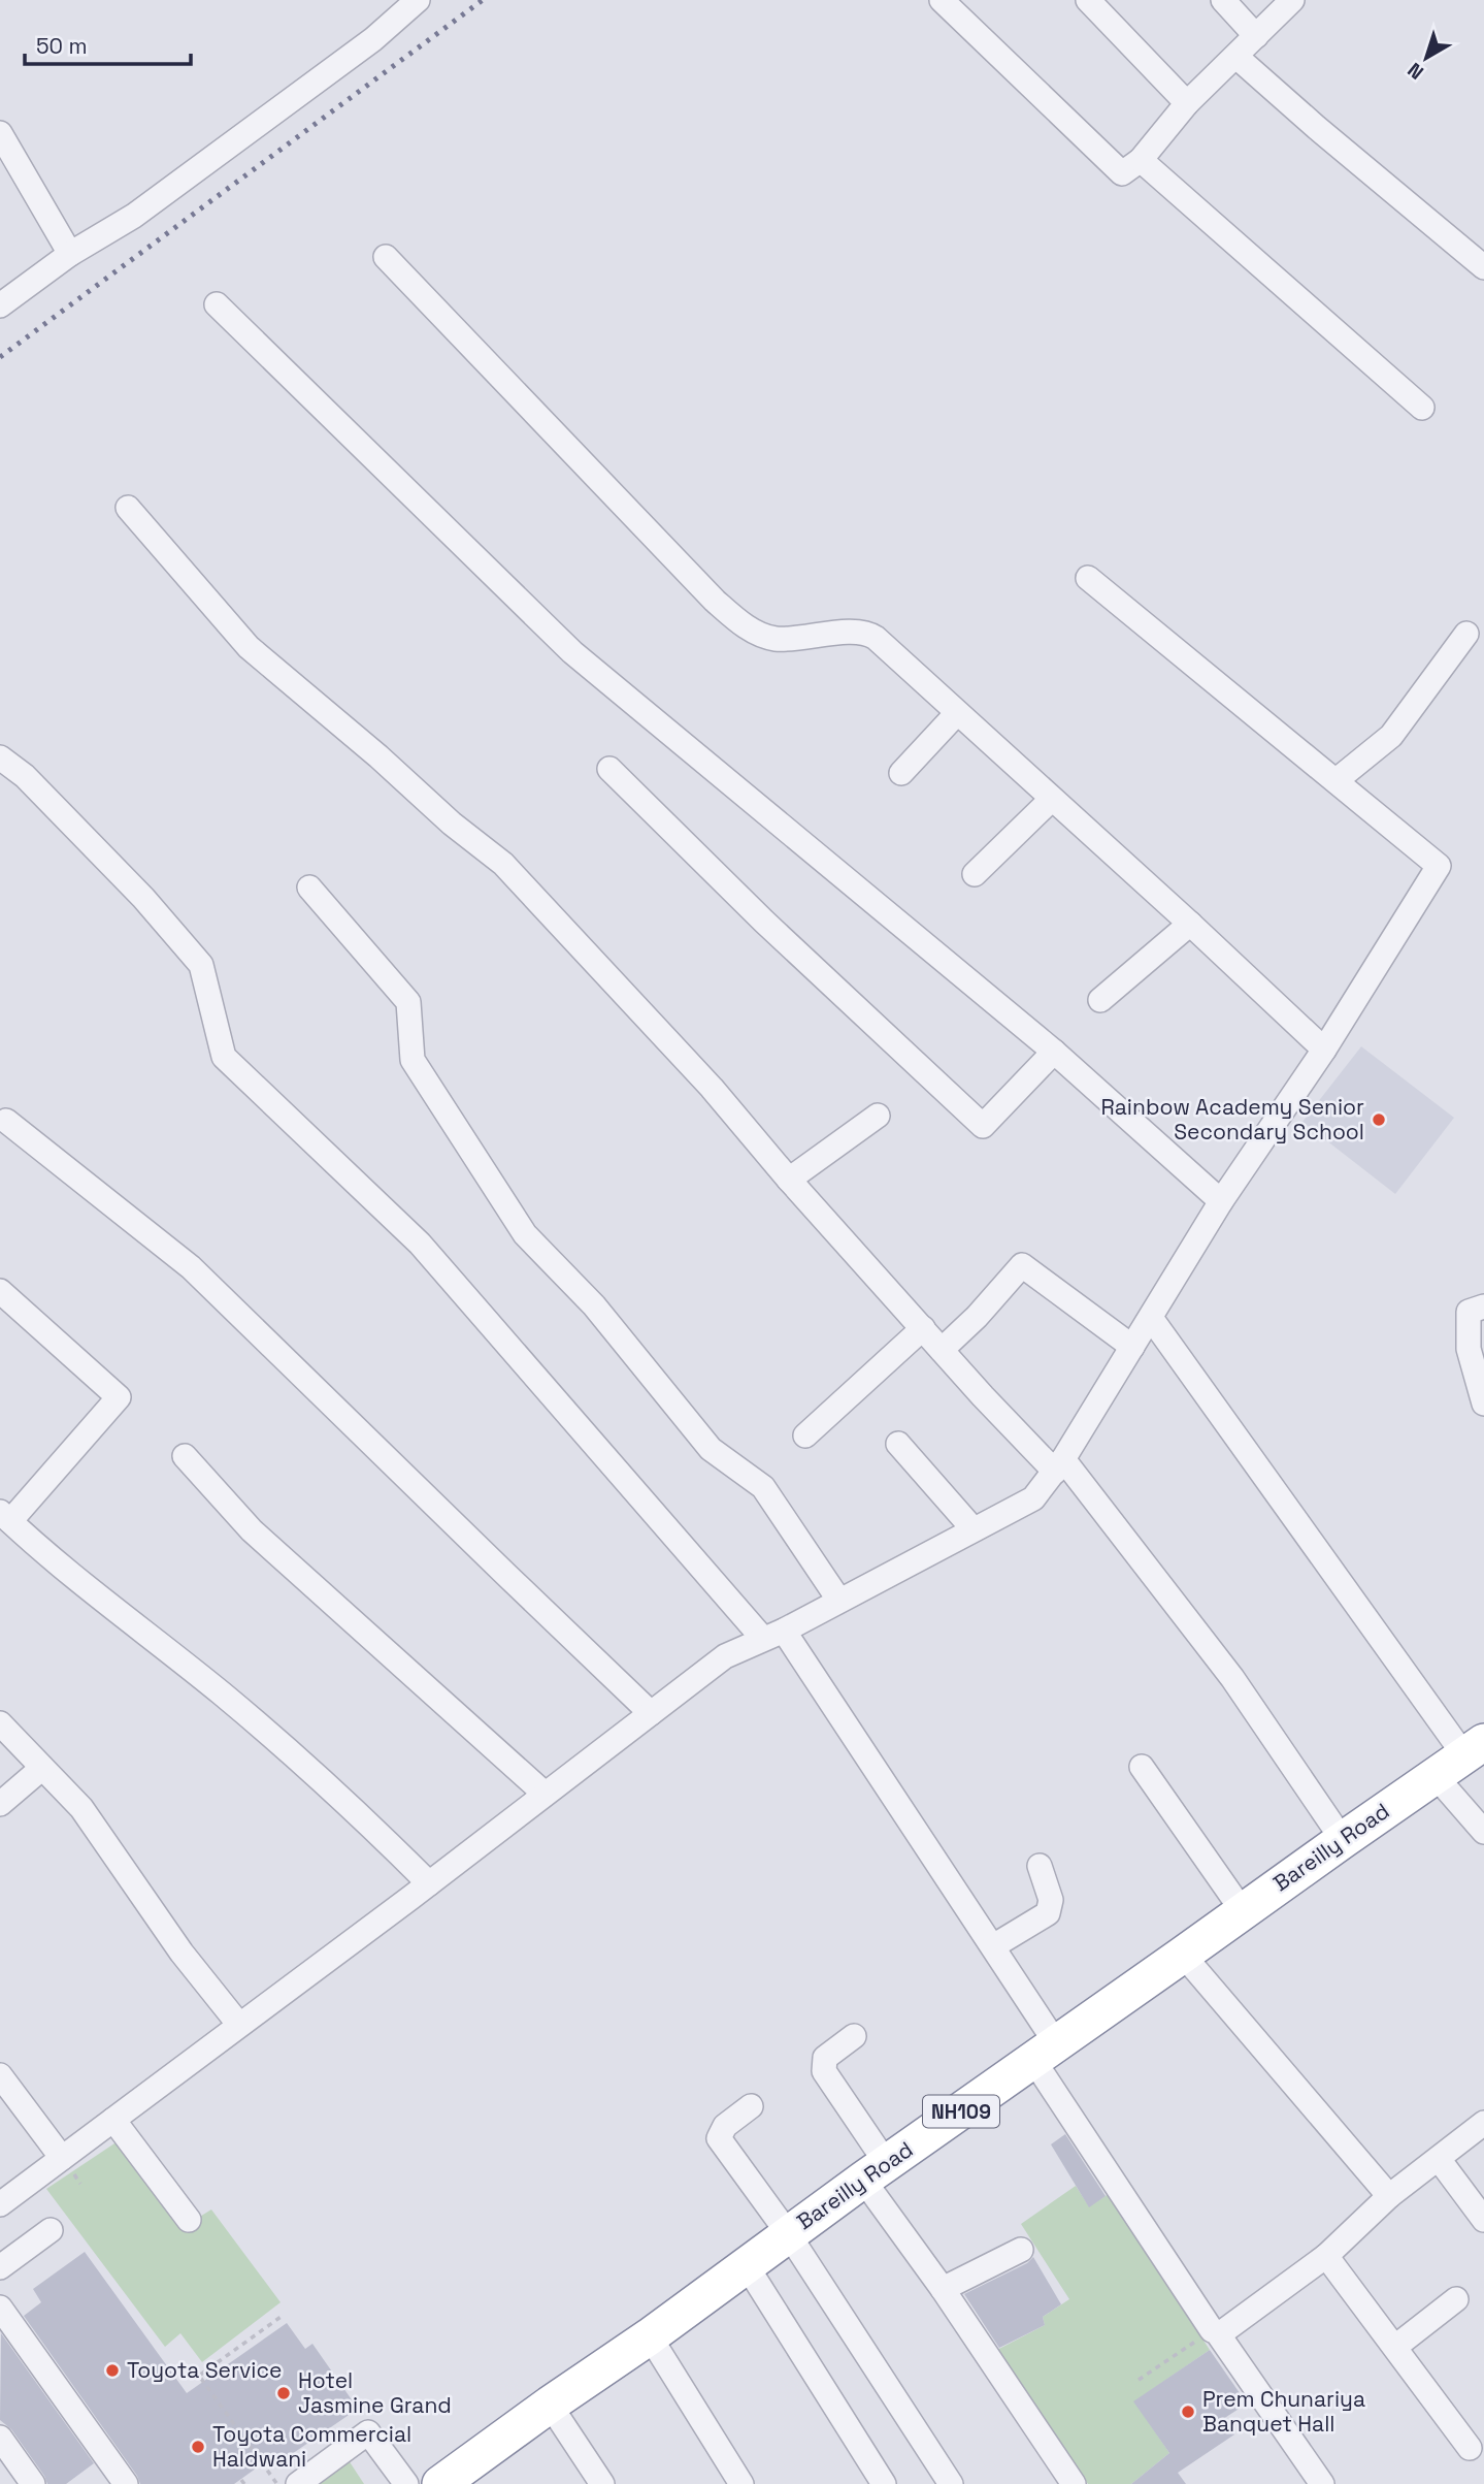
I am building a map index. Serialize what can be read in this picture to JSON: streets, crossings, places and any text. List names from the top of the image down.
{
  "streets": {
    "highway": ["Bareilly Road", "NH109"]
  },
  "places": [
    "Rainbow Academy Senior Secondary School",
    "Toyota Service",
    "Hotel Jasmine Grand",
    "Prem Chunariya Banquet Hall",
    "Toyota Commercial Haldwani"
  ],
  "scale_bar": "50 m",
  "north": "bottom left"
}
